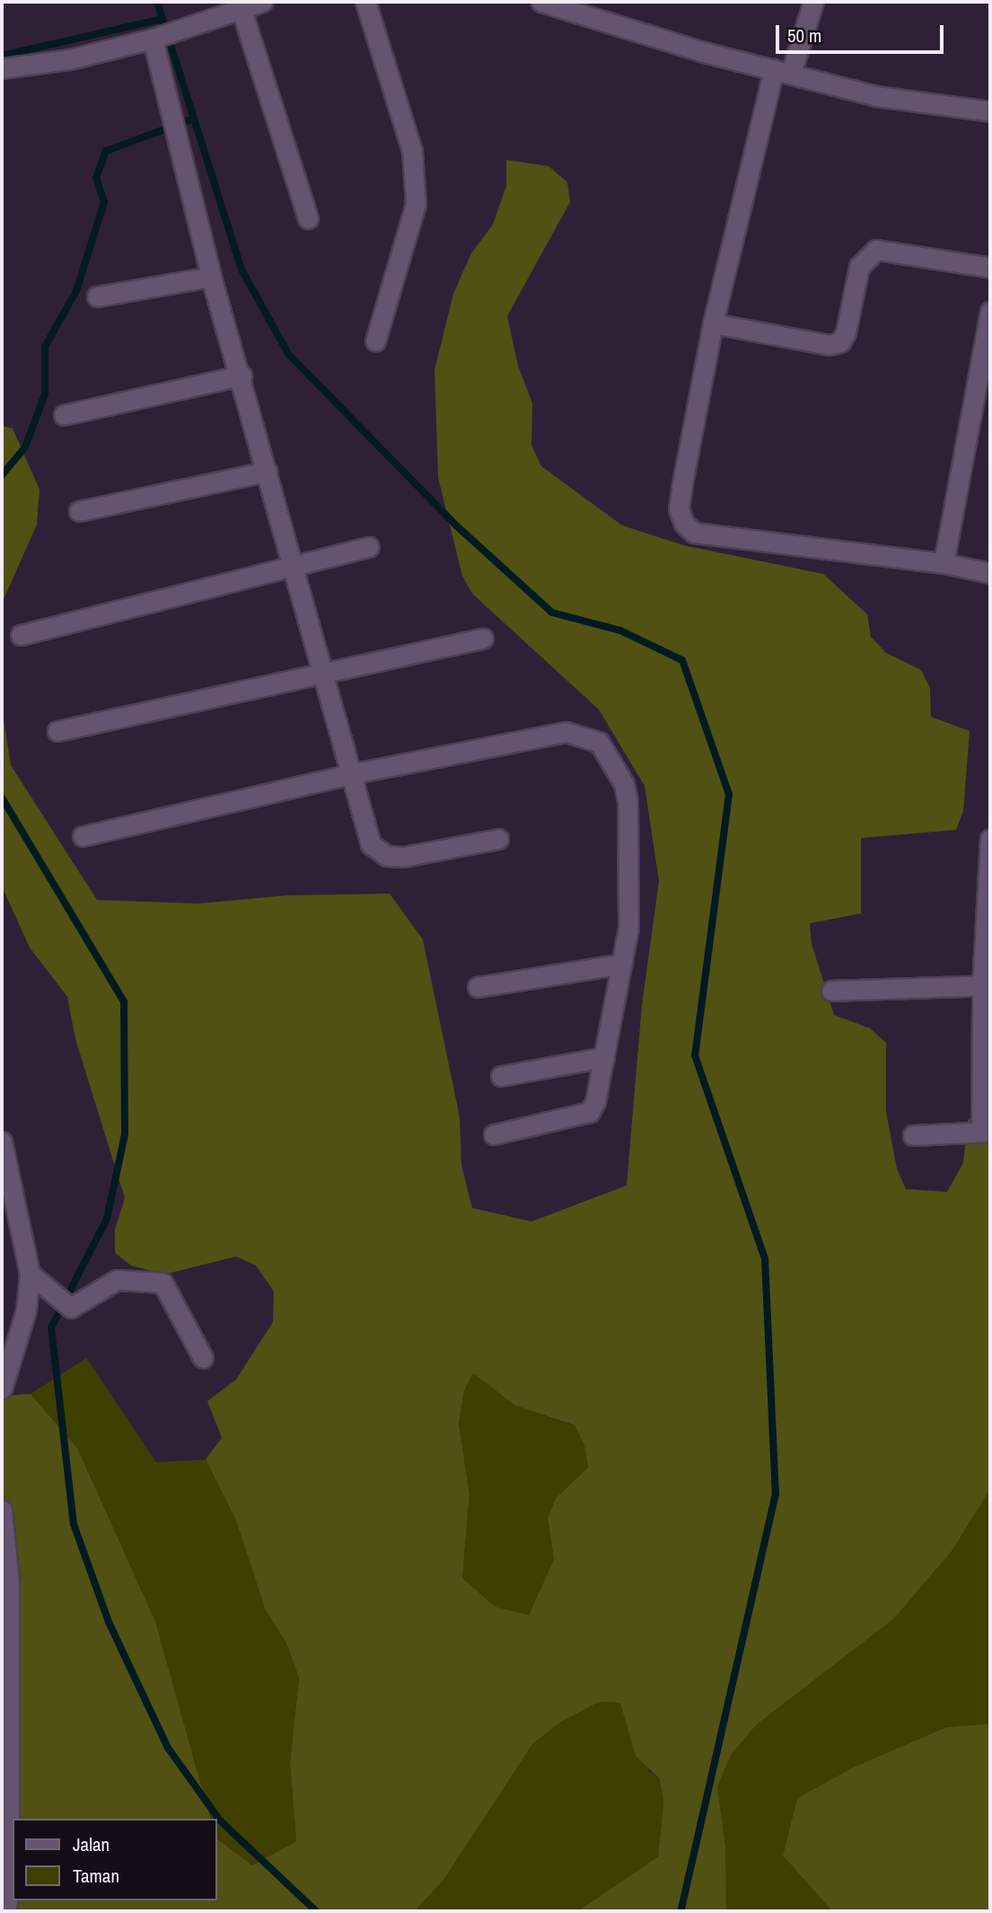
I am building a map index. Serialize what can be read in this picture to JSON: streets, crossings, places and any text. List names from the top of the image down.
{
  "legend": ["Jalan", "Taman"],
  "scale_bar": "50 m"
}
